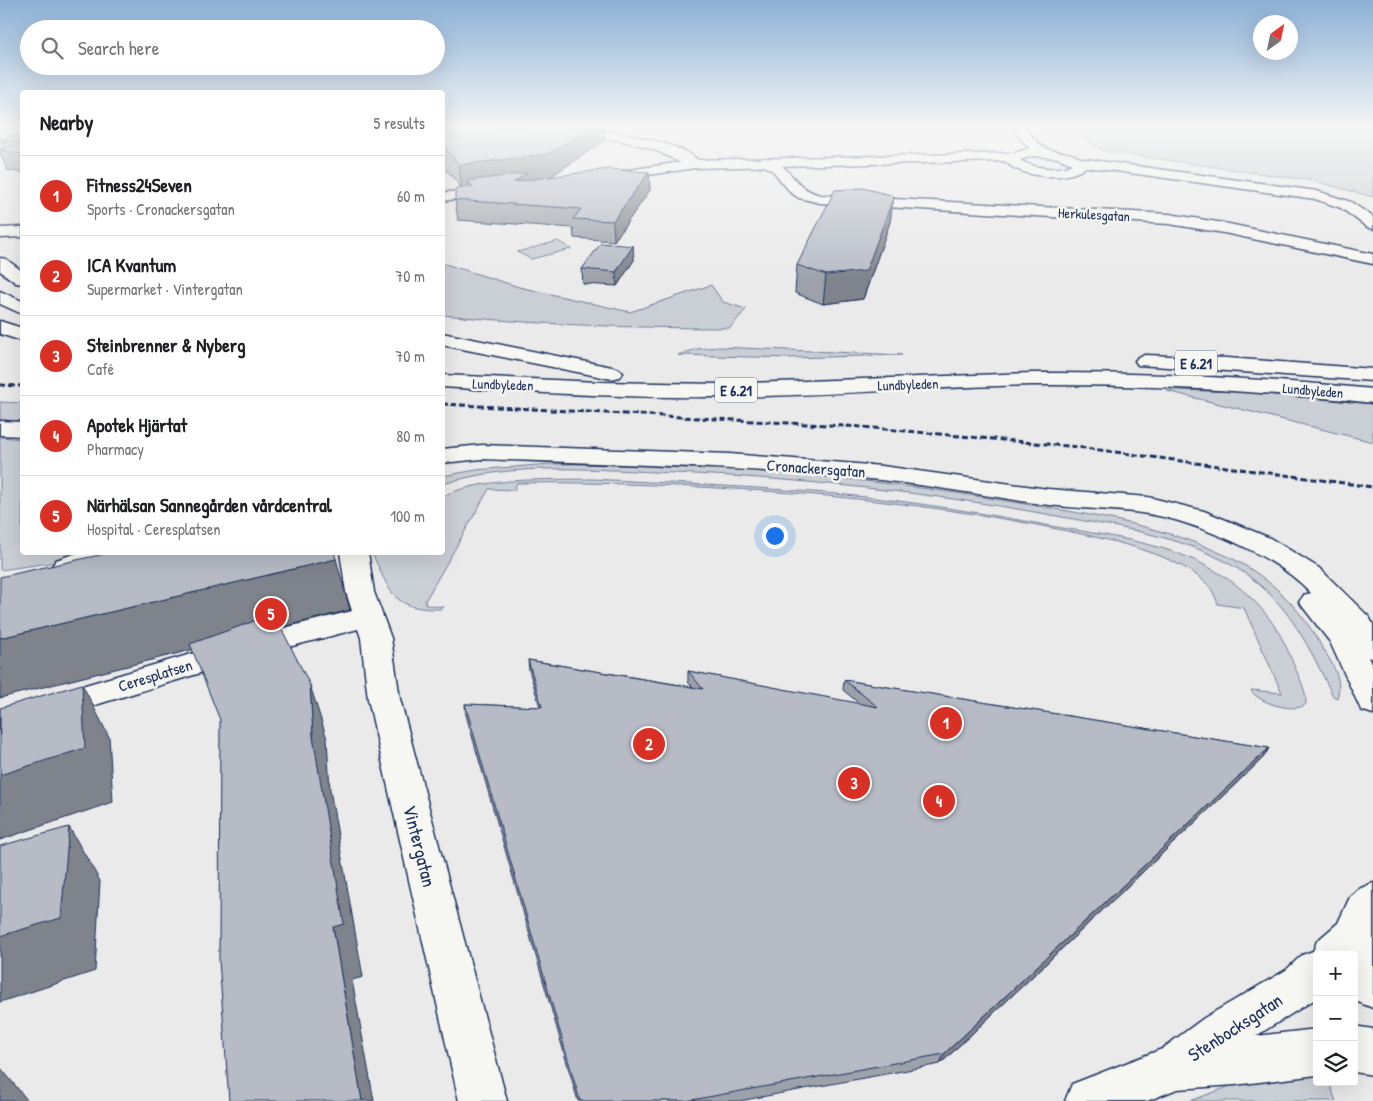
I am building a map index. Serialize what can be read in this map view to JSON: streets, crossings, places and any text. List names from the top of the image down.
{
  "streets": {
    "main road": [
      "Herkulesgatan",
      "E 6.21",
      "Lundbyleden",
      "Cronackersgatan",
      "Ceresplatsen",
      "Vintergatan",
      "Stenbocksgatan"
    ]
  },
  "crossings": [
    ["Ceresplatsen", "Vintergatan"]
  ],
  "north": "top right",
  "page": {
    "search": "Search here",
    "heading": ["Nearby", "5 results"],
    "list": [
      {
        "mark": "1",
        "name": "Fitness24Seven",
        "note": "Sports · Cronackersgatan",
        "value": "60 m"
      },
      {
        "mark": "2",
        "name": "ICA Kvantum",
        "note": "Supermarket · Vintergatan",
        "value": "70 m"
      },
      {
        "mark": "3",
        "name": "Steinbrenner & Nyberg",
        "note": "Café",
        "value": "70 m"
      },
      {
        "mark": "4",
        "name": "Apotek Hjärtat",
        "note": "Pharmacy",
        "value": "80 m"
      },
      {
        "mark": "5",
        "name": "Närhälsan Sannegården vårdcentral",
        "note": "Hospital · Ceresplatsen",
        "value": "100 m"
      }
    ],
    "pins": [
      "5",
      "1",
      "2",
      "3",
      "4"
    ],
    "map_buttons": ["+", "−"]
  }
}
